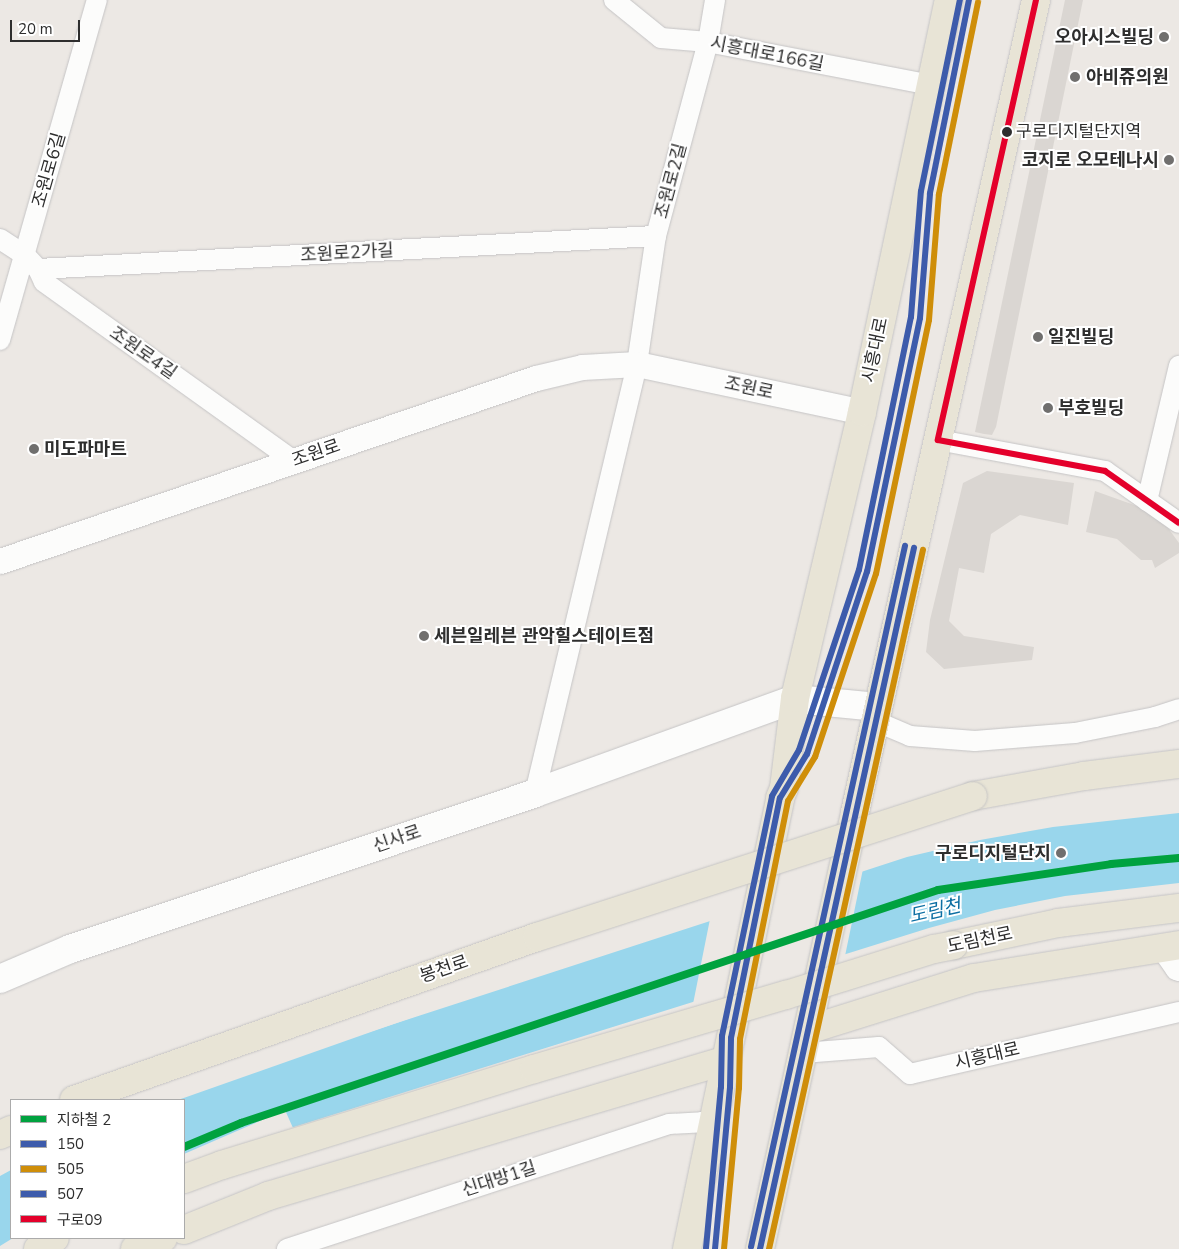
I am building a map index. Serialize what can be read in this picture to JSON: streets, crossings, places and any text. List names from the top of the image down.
{
  "streets": {
    "main road": [
      "시흥대로",
      "신사로",
      "도림천로",
      "봉천로"
    ],
    "street": [
      "시흥대로166길",
      "조원로6길",
      "조원로2길",
      "조원로2가길",
      "조원로4길",
      "조원로",
      "신대방1길"
    ]
  },
  "crossings": [
    ["시흥대로166길", "조원로2길"],
    ["시흥대로166길", "시흥대로"],
    ["조원로6길", "조원로2가길"],
    ["조원로6길", "조원로4길"],
    ["조원로2길", "조원로2가길"],
    ["조원로2길", "조원로"],
    ["조원로2가길", "조원로4길"],
    ["시흥대로", "조원로"],
    ["시흥대로", "신사로"],
    ["시흥대로", "신대방1길"],
    ["조원로4길", "조원로"]
  ],
  "water": ["도림천"],
  "places": [
    "오아시스빌딩",
    "아비쥬의원",
    "구로디지털단지역",
    "코지로 오모테나시",
    "일진빌딩",
    "부호빌딩",
    "미도파마트",
    "세븐일레븐 관악힐스테이트점",
    "구로디지털단지"
  ],
  "lines": [
    "transit line 150",
    "transit line 507",
    "transit line 구로09",
    "transit line 505",
    "metro line 2"
  ],
  "legend": [
    "지하철 2",
    "150",
    "505",
    "507",
    "구로09"
  ],
  "scale_bar": "20 m"
}
